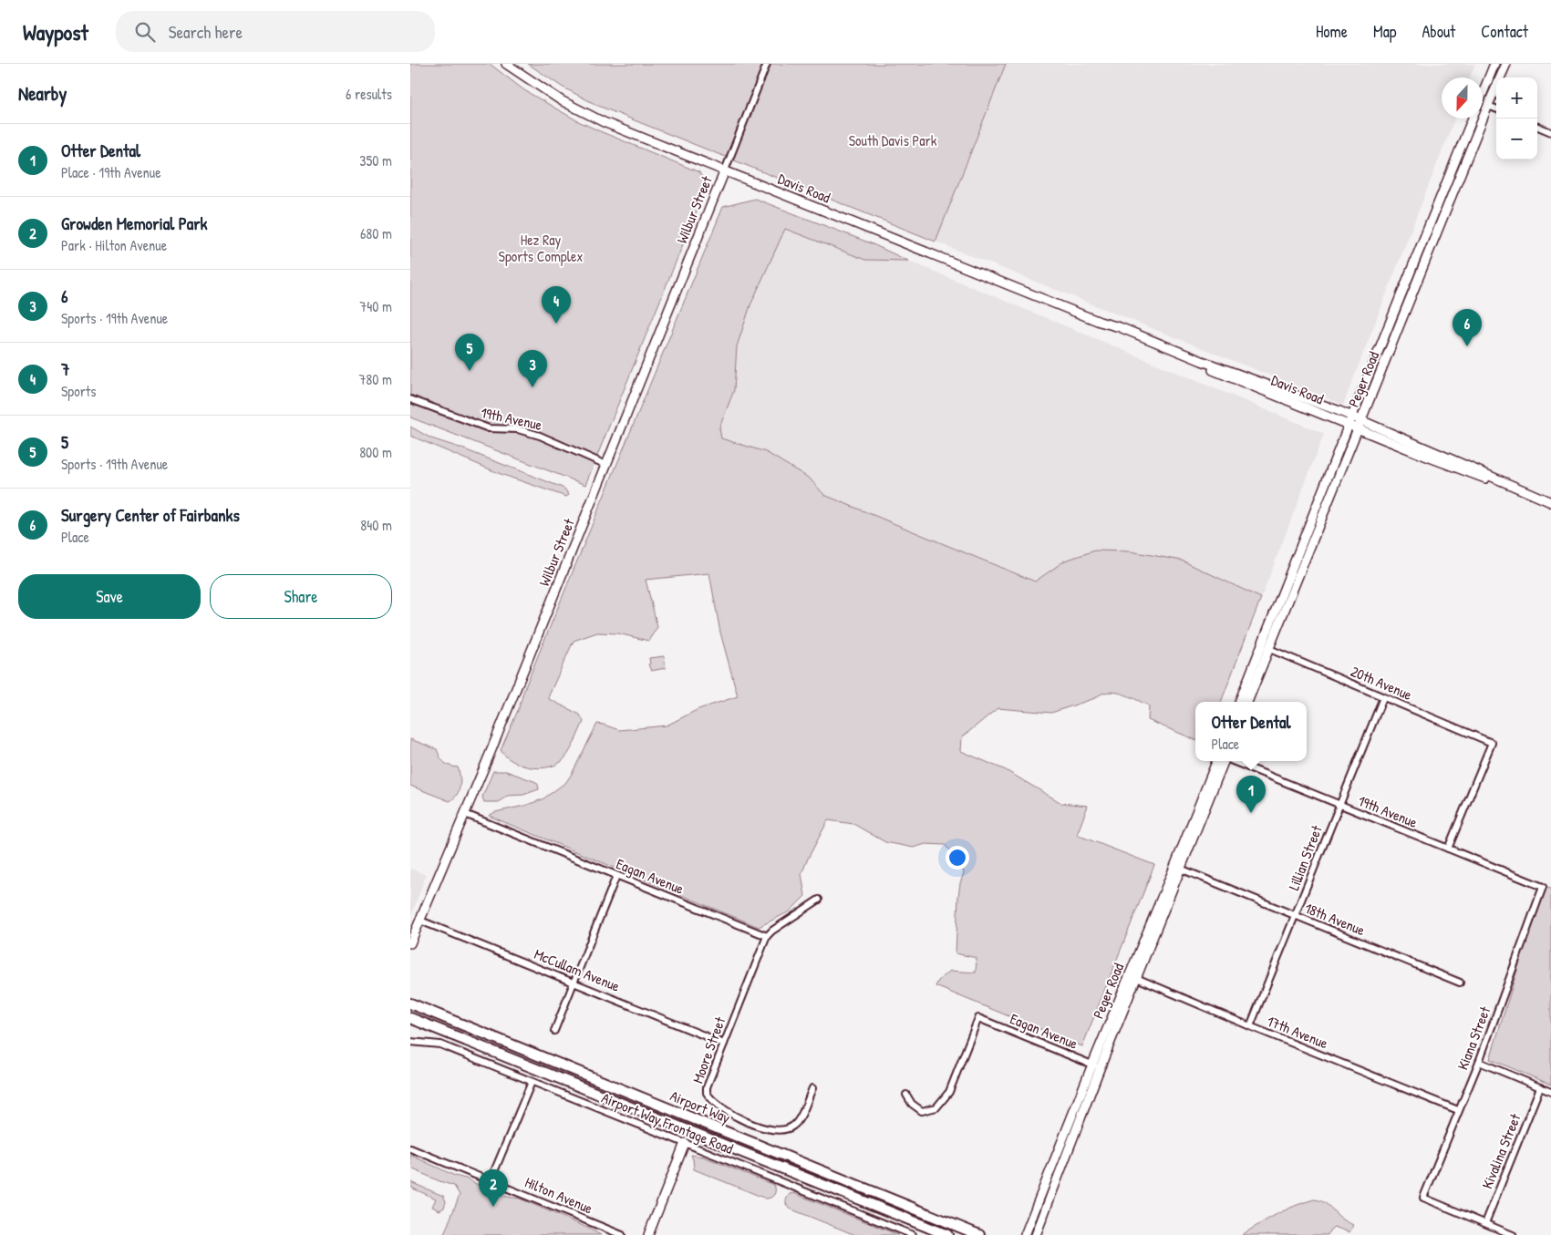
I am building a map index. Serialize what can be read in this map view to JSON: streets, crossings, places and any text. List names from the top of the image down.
{
  "streets": {
    "main road": [
      "Davis Road",
      "Wilbur Street",
      "Peger Road",
      "Airport Way"
    ],
    "street": [
      "19th Avenue",
      "20th Avenue",
      "Lillian Street",
      "Eagan Avenue",
      "18th Avenue",
      "McCullam Avenue",
      "17th Avenue",
      "Kiana Street",
      "Moore Street",
      "Airport Way Frontage Road",
      "Kivalina Street",
      "Hilton Avenue"
    ]
  },
  "crossings": [
    ["Davis Road", "Wilbur Street"],
    ["Davis Road", "Peger Road"],
    ["Wilbur Street", "19th Avenue"],
    ["Wilbur Street", "Eagan Avenue"],
    ["Wilbur Street", "McCullam Avenue"],
    ["Peger Road", "20th Avenue"],
    ["Peger Road", "Eagan Avenue"],
    ["Peger Road", "18th Avenue"],
    ["Peger Road", "17th Avenue"],
    ["19th Avenue", "20th Avenue"],
    ["19th Avenue", "Lillian Street"],
    ["19th Avenue", "Kiana Street"],
    ["20th Avenue", "Lillian Street"],
    ["Lillian Street", "18th Avenue"],
    ["Lillian Street", "17th Avenue"],
    ["Eagan Avenue", "Moore Street"],
    ["McCullam Avenue", "Moore Street"],
    ["17th Avenue", "Kiana Street"],
    ["Kiana Street", "Kivalina Street"]
  ],
  "parks": ["South Davis Park", "Hez Ray Sports Complex"],
  "north": "bottom",
  "page": {
    "header": "Waypost",
    "search": "Search here",
    "nav": [
      "Home",
      "Map",
      "About",
      "Contact"
    ],
    "heading": ["Nearby", "6 results"],
    "map_buttons": ["+", "−"],
    "list": [
      {
        "mark": "1",
        "name": "Otter Dental",
        "note": "Place · 19th Avenue",
        "value": "350 m"
      },
      {
        "mark": "2",
        "name": "Growden Memorial Park",
        "note": "Park · Hilton Avenue",
        "value": "680 m"
      },
      {
        "mark": "3",
        "name": "6",
        "note": "Sports · 19th Avenue",
        "value": "740 m"
      },
      {
        "mark": "4",
        "name": "7",
        "note": "Sports",
        "value": "780 m"
      },
      {
        "mark": "5",
        "name": "5",
        "note": "Sports · 19th Avenue",
        "value": "800 m"
      },
      {
        "mark": "6",
        "name": "Surgery Center of Fairbanks",
        "note": "Place",
        "value": "840 m"
      }
    ],
    "pins": [
      "4",
      "6",
      "5",
      "3",
      "1",
      "2"
    ],
    "buttons": ["Save", "Share"],
    "popup": ["Otter Dental", "Place"]
  }
}
